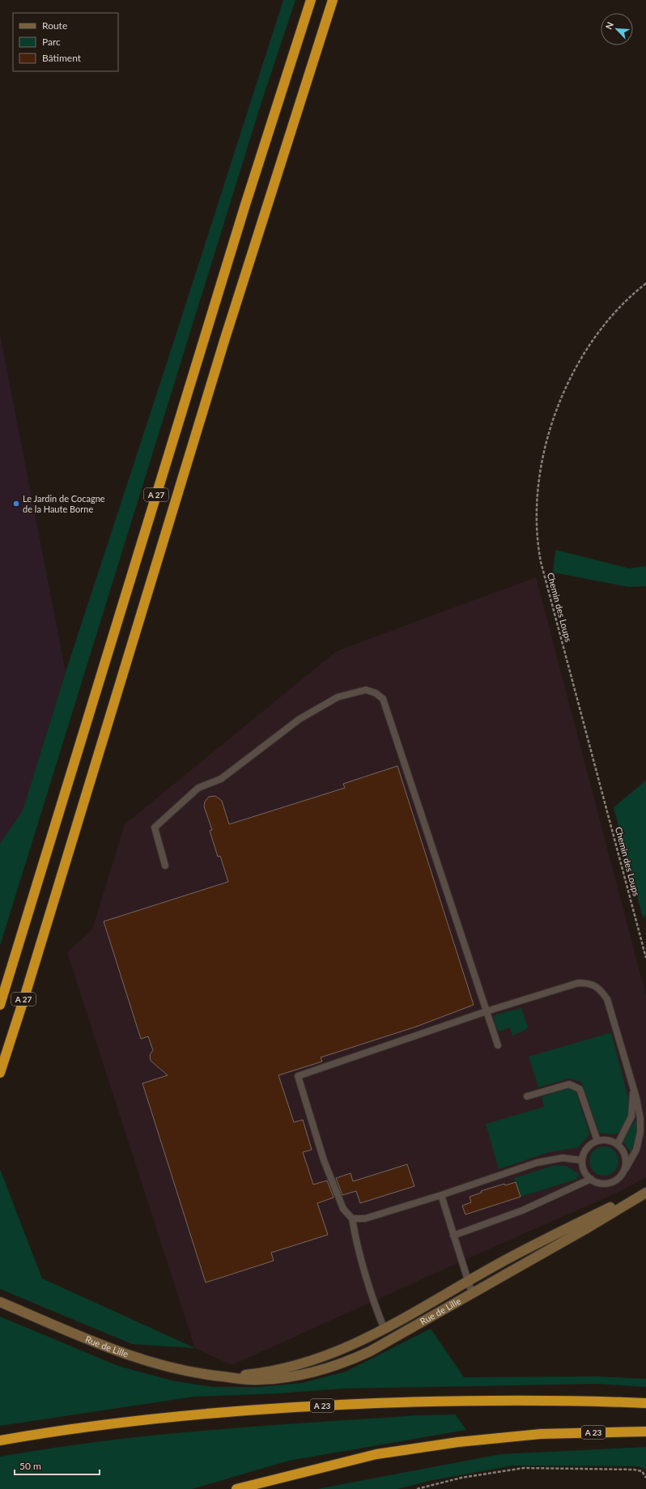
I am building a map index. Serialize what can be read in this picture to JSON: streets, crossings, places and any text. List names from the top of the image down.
{
  "streets": {
    "highway": ["A 27", "A 23"],
    "main road": ["Rue de Lille"],
    "path": ["Chemin des Loups"]
  },
  "places": ["Le Jardin de Cocagne de la Haute Borne"],
  "legend": ["Route", "Parc", "Bâtiment"],
  "scale_bar": "50 m",
  "north": "top left"
}
